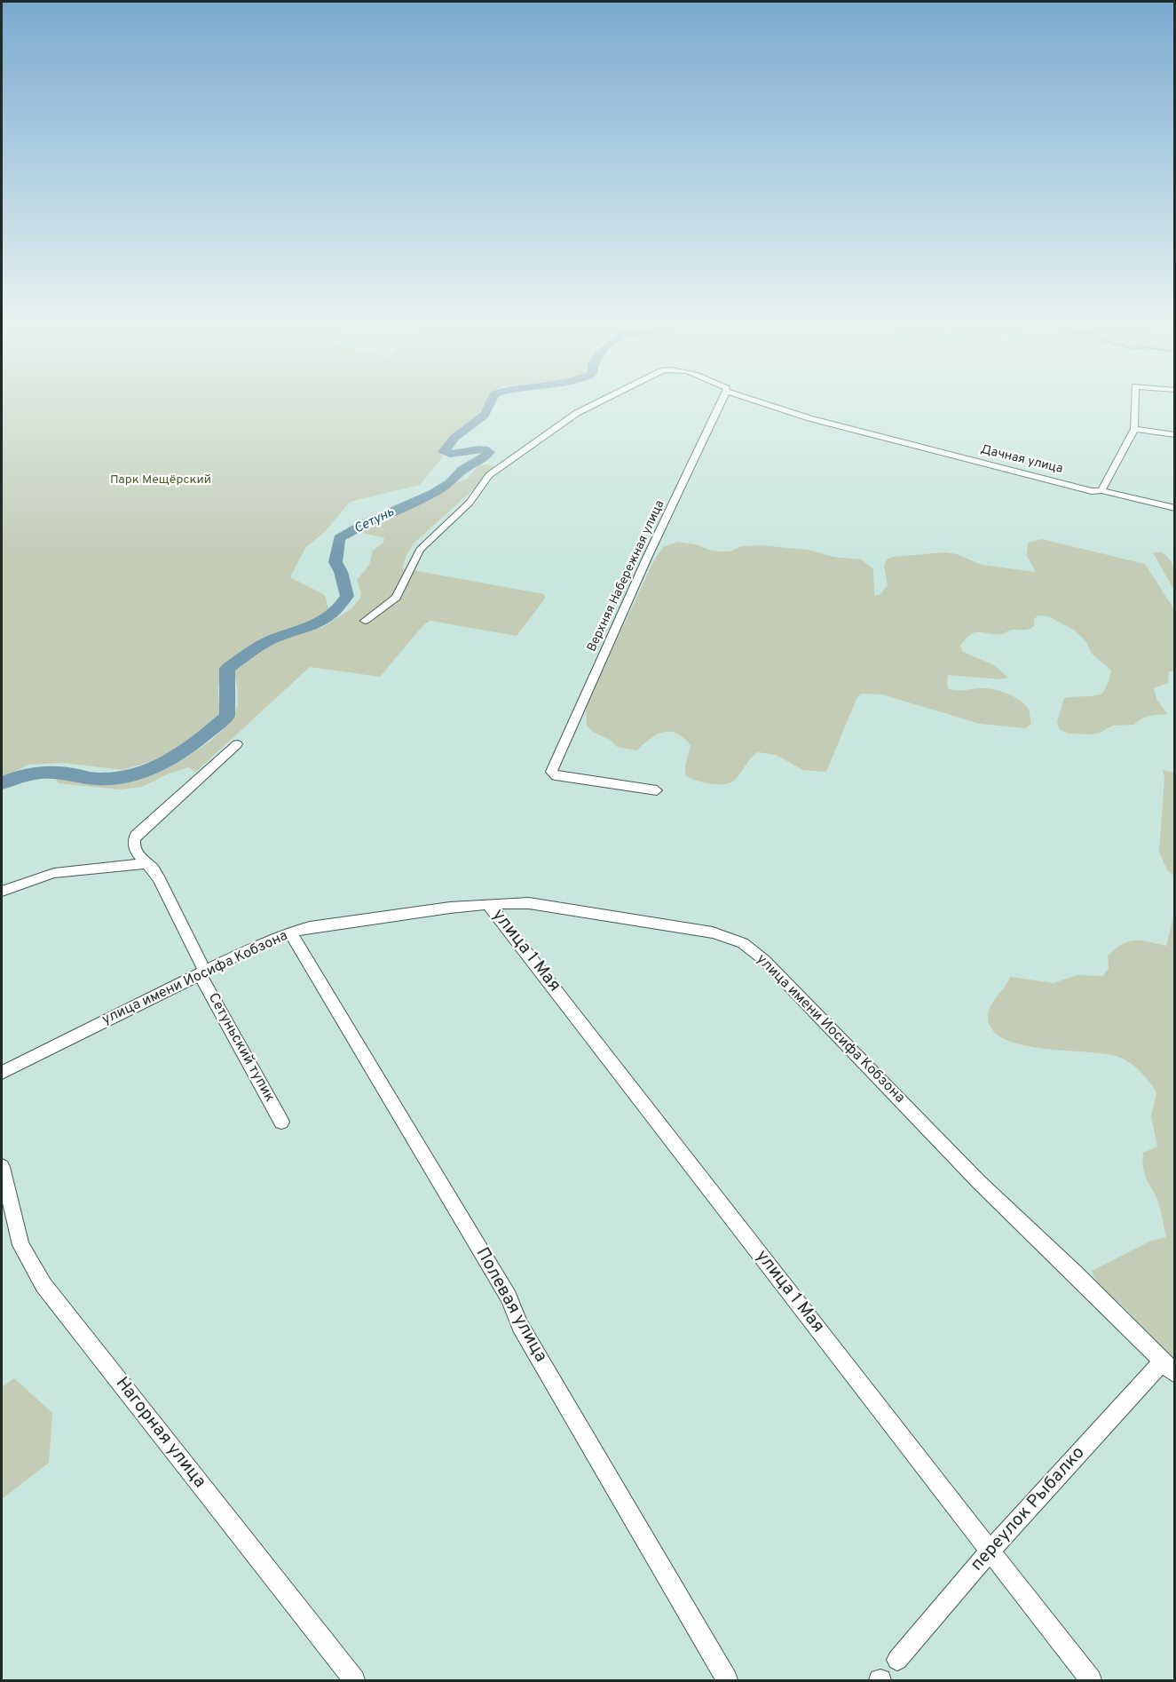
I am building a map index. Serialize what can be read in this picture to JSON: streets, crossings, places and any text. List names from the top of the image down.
{
  "streets": {
    "street": [
      "Дачная улица",
      "Верхняя Набережная улица",
      "улица 1 Мая",
      "улица имени Иосифа Кобзона",
      "Сетуньский тупик",
      "Полевая улица",
      "Нагорная улица",
      "переулок Рыбалко"
    ]
  },
  "crossings": [
    ["улица 1 Мая", "улица имени Иосифа Кобзона"],
    ["улица 1 Мая", "переулок Рыбалко"],
    ["улица имени Иосифа Кобзона", "Сетуньский тупик"],
    ["улица имени Иосифа Кобзона", "Полевая улица"],
    ["улица имени Иосифа Кобзона", "переулок Рыбалко"]
  ],
  "water": ["Сетунь"],
  "parks": ["Парк Мещёрский"]
}
